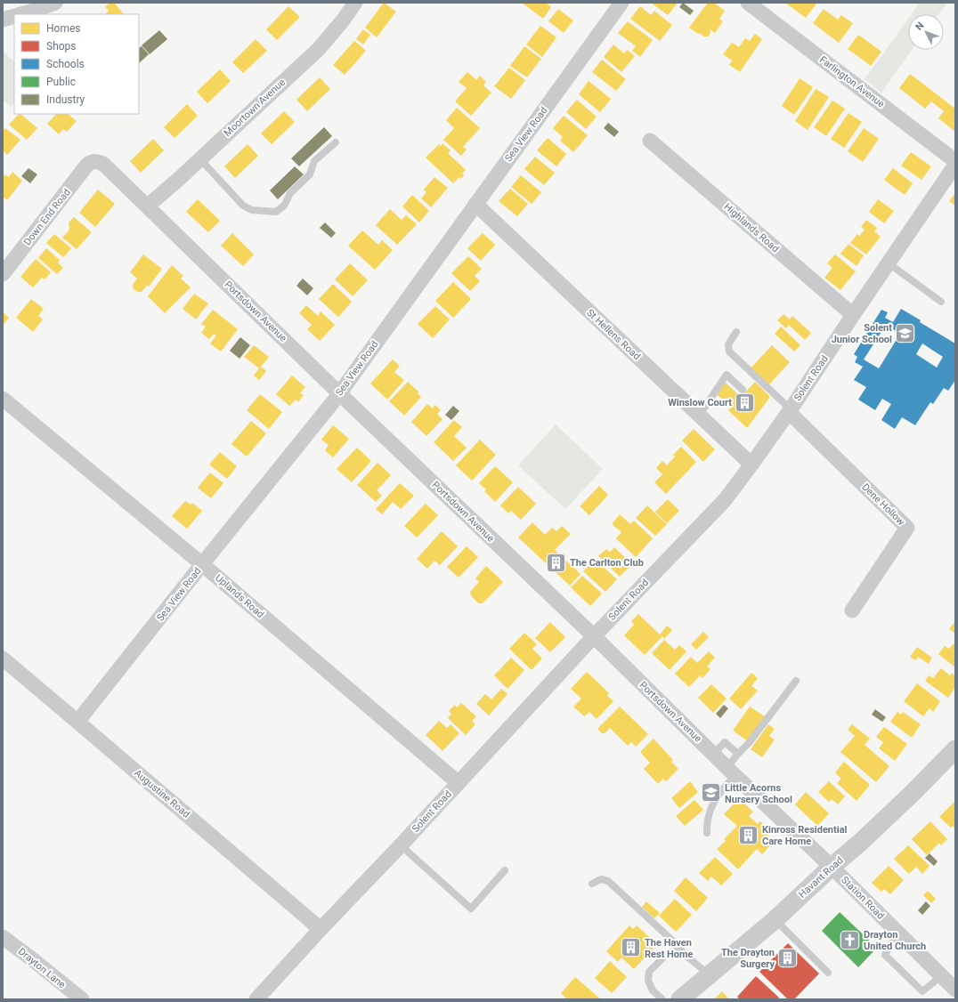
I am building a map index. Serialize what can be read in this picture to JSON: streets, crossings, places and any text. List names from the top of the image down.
{
  "streets": {
    "street": [
      "Farlington Avenue",
      "Moortown Avenue",
      "Sea View Road",
      "Down End Road",
      "Highlands Road",
      "Portsdown Avenue",
      "St Hellens Road",
      "Solent Road",
      "Dene Hollow",
      "Uplands Road",
      "Augustine Road",
      "Havant Road",
      "Station Road",
      "Drayton Lane"
    ]
  },
  "crossings": [
    ["Moortown Avenue", "Portsdown Avenue"],
    ["Sea View Road", "Portsdown Avenue"],
    ["Sea View Road", "St Hellens Road"],
    ["Sea View Road", "Uplands Road"],
    ["Sea View Road", "Augustine Road"],
    ["Down End Road", "Portsdown Avenue"],
    ["Highlands Road", "Solent Road"],
    ["Portsdown Avenue", "Solent Road"],
    ["Portsdown Avenue", "Havant Road"],
    ["Portsdown Avenue", "Station Road"],
    ["St Hellens Road", "Solent Road"],
    ["Solent Road", "Dene Hollow"],
    ["Solent Road", "Uplands Road"],
    ["Solent Road", "Augustine Road"],
    ["Havant Road", "Station Road"]
  ],
  "places": {
    "school or university": ["Solent Junior School", "Little Acorns Nursery School"],
    "building": [
      "Winslow Court",
      "The Carlton Club",
      "Kinross Residential Care Home",
      "The Haven Rest Home",
      "The Drayton Surgery"
    ],
    "church": ["Drayton United Church"]
  },
  "legend": [
    "Homes",
    "Shops",
    "Schools",
    "Public",
    "Industry"
  ],
  "north": "top left"
}
